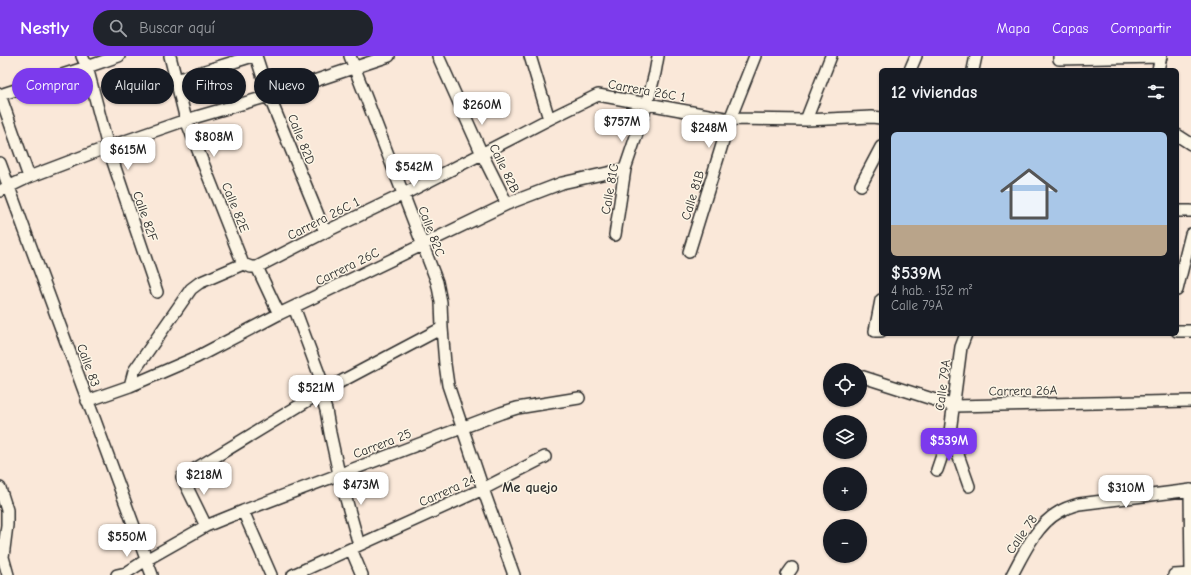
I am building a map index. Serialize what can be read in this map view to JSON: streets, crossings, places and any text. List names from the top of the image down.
{
  "streets": {
    "street": [
      "Carrera 26C 1",
      "Calle 82D",
      "Calle 82B",
      "Calle 81C",
      "Calle 81B",
      "Calle 82E",
      "Calle 82F",
      "Calle 82C",
      "Carrera 26C",
      "Calle 83",
      "Calle 79A",
      "Carrera 26A",
      "Carrera 25",
      "Carrera 24",
      "Calle 78"
    ]
  },
  "crossings": [
    ["Carrera 26C 1", "Calle 82D"],
    ["Carrera 26C 1", "Calle 82B"],
    ["Carrera 26C 1", "Calle 81C"],
    ["Carrera 26C 1", "Calle 81B"],
    ["Carrera 26C 1", "Calle 82C"],
    ["Calle 82B", "Carrera 26C"],
    ["Calle 81C", "Carrera 26C"],
    ["Calle 82C", "Carrera 26C"],
    ["Calle 82C", "Carrera 25"],
    ["Calle 82C", "Carrera 24"],
    ["Carrera 26C", "Calle 83"],
    ["Calle 83", "Carrera 25"],
    ["Calle 79A", "Carrera 26A"]
  ],
  "districts": ["Me quejo"],
  "page": {
    "header": "Nestly",
    "search": "Buscar aquí",
    "nav": ["Mapa", "Capas", "Compartir"],
    "chip": [
      "Comprar",
      "Alquilar",
      "Filtros",
      "Nuevo"
    ],
    "heading": "12 viviendas",
    "price": [
      "$260M",
      "$757M",
      "$248M",
      "$808M",
      "$615M",
      "$542M",
      "$521M",
      "$539M",
      "$218M",
      "$473M",
      "$310M",
      "$550M"
    ],
    "list": [
      {
        "name": "$539M",
        "note": "4 hab. · 152 m² · Calle 79A"
      }
    ],
    "map_buttons": ["+", "−"]
  }
}
